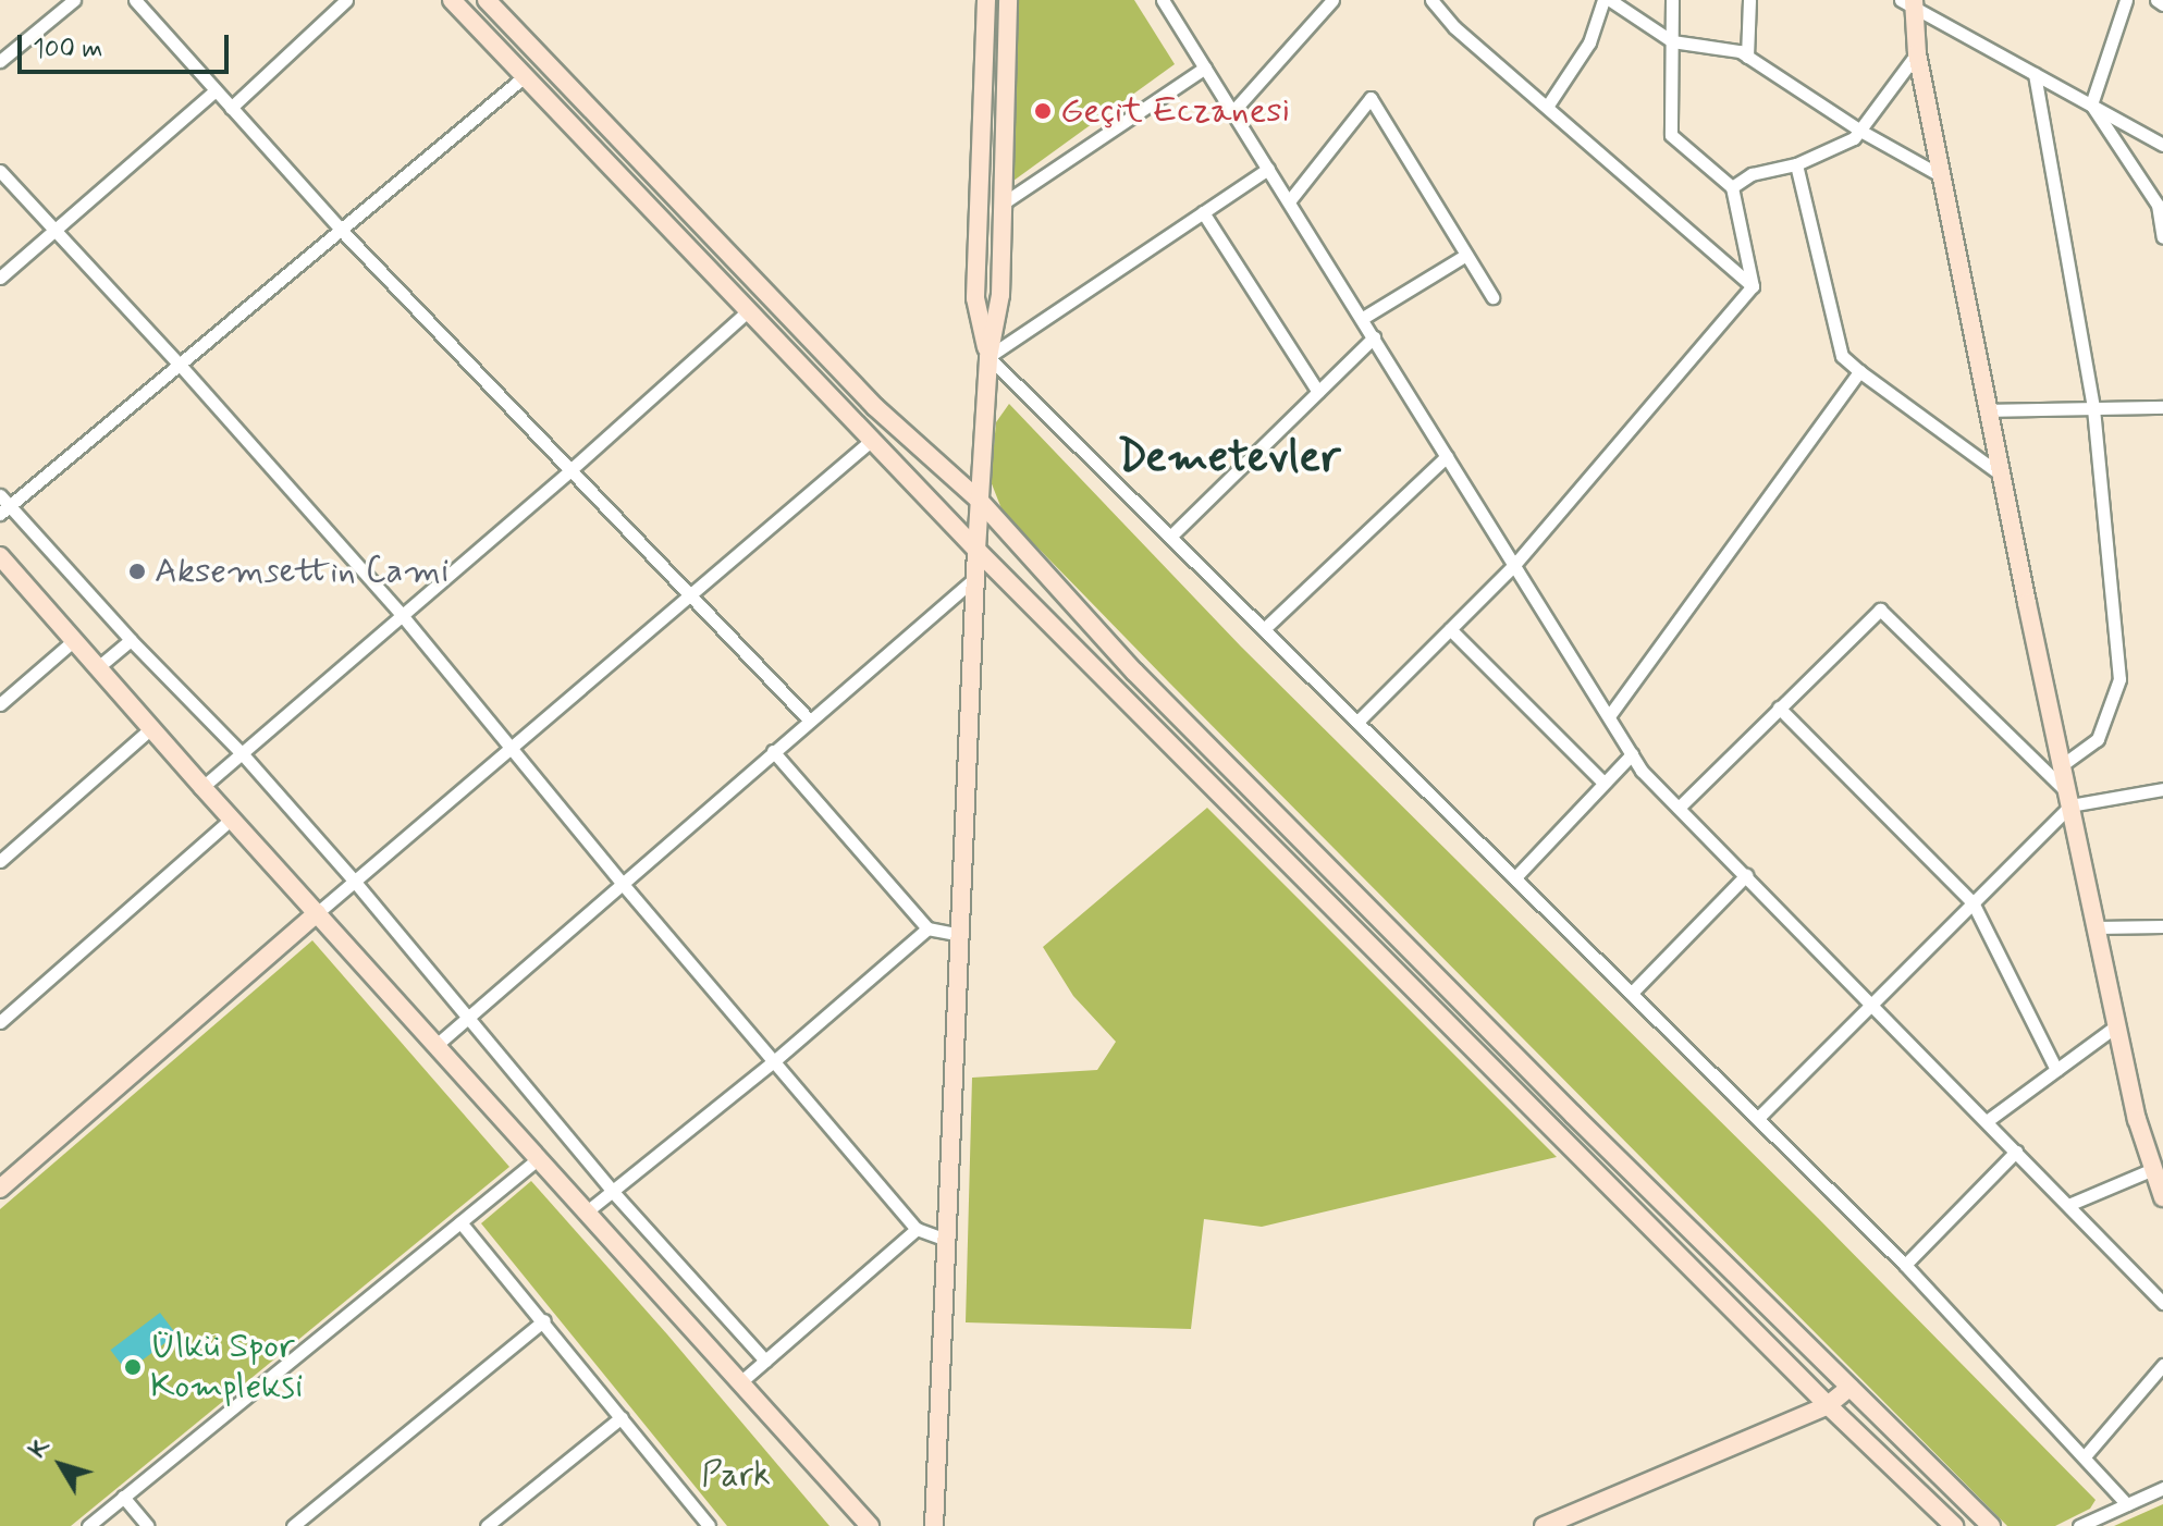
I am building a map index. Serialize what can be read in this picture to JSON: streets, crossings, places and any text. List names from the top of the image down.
{
  "districts": ["Demetevler"],
  "parks": ["Park"],
  "places": ["Geçit Eczanesi", "Aksemsettin Cami", "Ülkü Spor Kompleksi"],
  "scale_bar": "100 m",
  "north": "top left"
}
